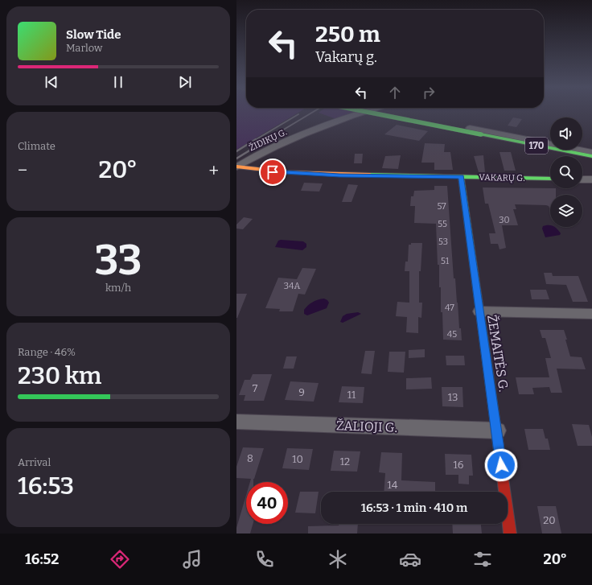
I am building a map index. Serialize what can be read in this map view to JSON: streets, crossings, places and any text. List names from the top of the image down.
{
  "streets": {
    "street": [
      "ŽIDIKŲ G.",
      "170",
      "VAKARŲ G.",
      "ŽEMAITĖS G.",
      "ŽALIOJI G."
    ]
  },
  "crossings": [
    ["ŽIDIKŲ G.", "VAKARŲ G."],
    ["VAKARŲ G.", "ŽEMAITĖS G."],
    ["ŽEMAITĖS G.", "ŽALIOJI G."]
  ],
  "house_numbers": [
    "57",
    "30",
    "55",
    "53",
    "51",
    "34A",
    "47",
    "45",
    "7",
    "9",
    "11",
    "13",
    "8",
    "10",
    "12",
    "16",
    "14",
    "20"
  ],
  "page": {
    "turn": ["250 m", "Vakarų g."],
    "song": ["Slow Tide", "Marlow"],
    "tile": [
      "Climate",
      ["33", "km/h"],
      ["Range · 46%", "230 km"],
      ["Arrival", "16:53"]
    ],
    "heat": ["−", "20°", "+"],
    "limit": "40",
    "trip": "16:53 · 1 min · 410 m",
    "tabs": ["16:52", "20°"]
  }
}
